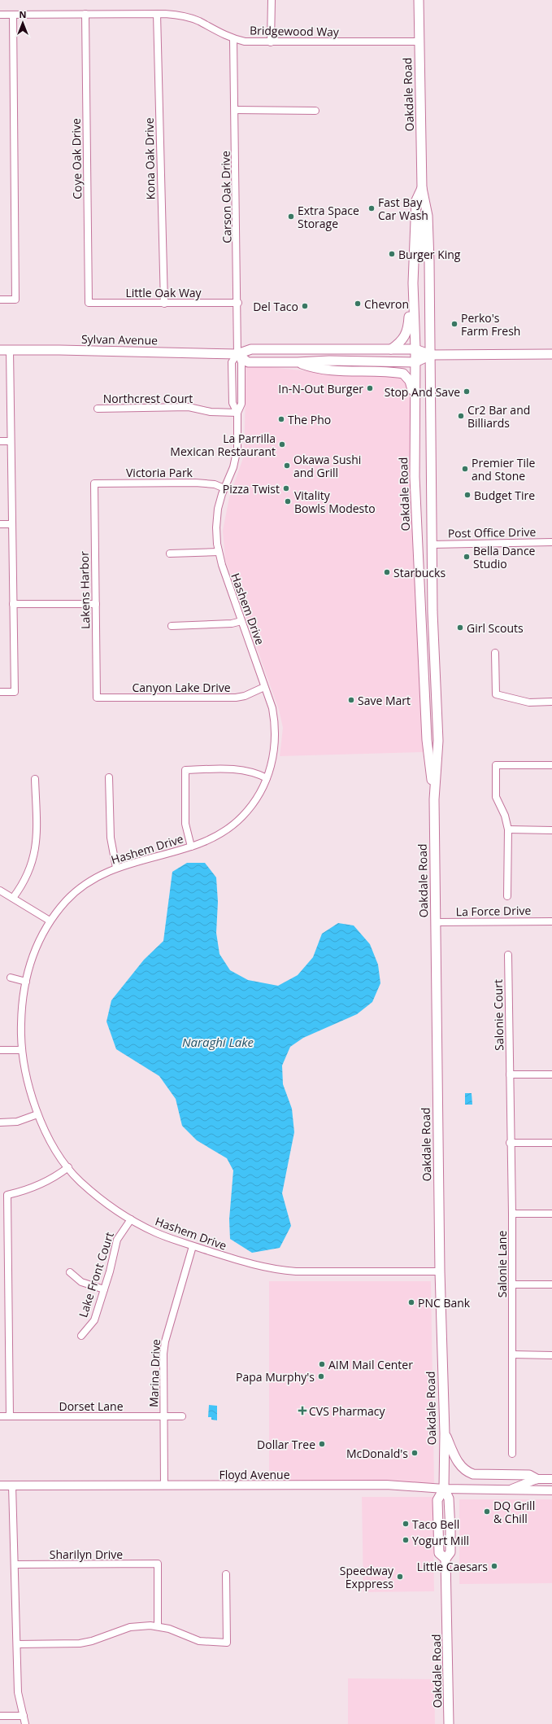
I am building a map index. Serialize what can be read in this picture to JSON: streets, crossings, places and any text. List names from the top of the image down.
{
  "streets": {
    "main road": ["Oakdale Road", "Sylvan Avenue"],
    "street": [
      "Bridgewood Way",
      "Coye Oak Drive",
      "Kona Oak Drive",
      "Carson Oak Drive",
      "Little Oak Way",
      "Northcrest Court",
      "Victoria Park",
      "Post Office Drive",
      "Lakens Harbor",
      "Hashem Drive",
      "Canyon Lake Drive",
      "La Force Drive",
      "Salonie Court",
      "Salonie Lane",
      "Lake Front Court",
      "Marina Drive",
      "Dorset Lane",
      "Floyd Avenue",
      "Sharilyn Drive"
    ]
  },
  "crossings": [
    ["Bridgewood Way", "Oakdale Road"],
    ["Bridgewood Way", "Coye Oak Drive"],
    ["Bridgewood Way", "Kona Oak Drive"],
    ["Bridgewood Way", "Carson Oak Drive"],
    ["Oakdale Road", "Sylvan Avenue"],
    ["Oakdale Road", "Post Office Drive"],
    ["Oakdale Road", "Hashem Drive"],
    ["Oakdale Road", "La Force Drive"],
    ["Oakdale Road", "Floyd Avenue"],
    ["Coye Oak Drive", "Little Oak Way"],
    ["Kona Oak Drive", "Little Oak Way"],
    ["Carson Oak Drive", "Little Oak Way"],
    ["Carson Oak Drive", "Sylvan Avenue"],
    ["Carson Oak Drive", "Hashem Drive"],
    ["Sylvan Avenue", "Hashem Drive"],
    ["Northcrest Court", "Hashem Drive"],
    ["Victoria Park", "Lakens Harbor"],
    ["Victoria Park", "Hashem Drive"],
    ["Lakens Harbor", "Canyon Lake Drive"],
    ["Hashem Drive", "Canyon Lake Drive"],
    ["Hashem Drive", "Lake Front Court"],
    ["Hashem Drive", "Marina Drive"],
    ["Salonie Court", "Salonie Lane"],
    ["Marina Drive", "Dorset Lane"],
    ["Marina Drive", "Floyd Avenue"]
  ],
  "water": ["Naraghi Lake"],
  "places": {
    "other": [
      "Fast Bay Car Wash",
      "Extra Space Storage",
      "Burger King",
      "Chevron",
      "Del Taco",
      "Perko's Farm Fresh",
      "In-N-Out Burger",
      "Stop And Save",
      "Cr2 Bar and Billiards",
      "The Pho",
      "La Parrilla Mexican Restaurant",
      "Okawa Sushi and Grill",
      "Premier Tile and Stone",
      "Pizza Twist",
      "Budget Tire",
      "Vitality Bowls Modesto",
      "Bella Dance Studio",
      "Starbucks",
      "Girl Scouts",
      "Save Mart",
      "PNC Bank",
      "AIM Mail Center",
      "Papa Murphy's",
      "Dollar Tree",
      "McDonald's",
      "DQ Grill & Chill",
      "Taco Bell",
      "Yogurt Mill",
      "Little Caesars",
      "Speedway Exppress"
    ],
    "health": ["CVS Pharmacy"]
  },
  "north": "top"
}
